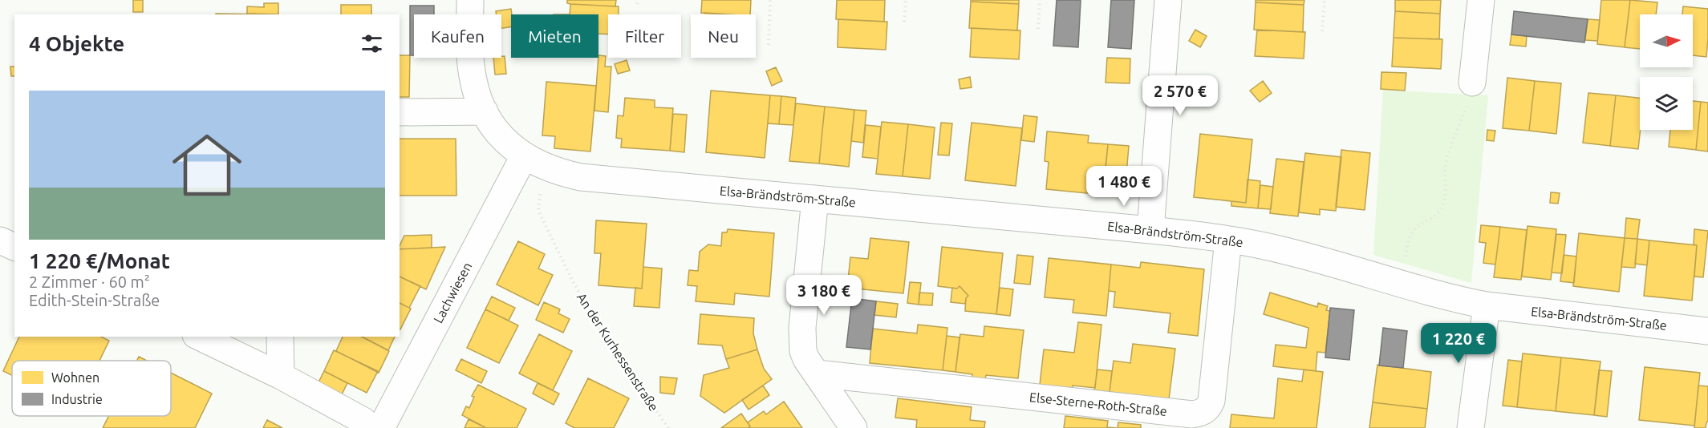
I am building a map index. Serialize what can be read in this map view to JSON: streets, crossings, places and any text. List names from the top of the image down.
{
  "streets": {
    "street": ["Elsa-Brändström-Straße", "Lachwiesen", "Else-Sterne-Roth-Straße"],
    "path": ["An der Kurhessenstraße"]
  },
  "crossings": [
    ["Elsa-Brändström-Straße", "Lachwiesen"],
    ["Elsa-Brändström-Straße", "An der Kurhessenstraße"],
    ["Elsa-Brändström-Straße", "Else-Sterne-Roth-Straße"],
    ["Lachwiesen", "An der Kurhessenstraße"]
  ],
  "legend": ["Wohnen", "Industrie"],
  "north": "right",
  "page": {
    "chip": [
      "Kaufen",
      "Mieten",
      "Filter",
      "Neu"
    ],
    "heading": "4 Objekte",
    "list": [
      {
        "name": "1 220 €/Monat",
        "note": "2 Zimmer · 60 m² · Edith-Stein-Straße"
      }
    ],
    "price": [
      "2 570 €",
      "1 480 €",
      "3 180 €",
      "1 220 €"
    ]
  }
}
